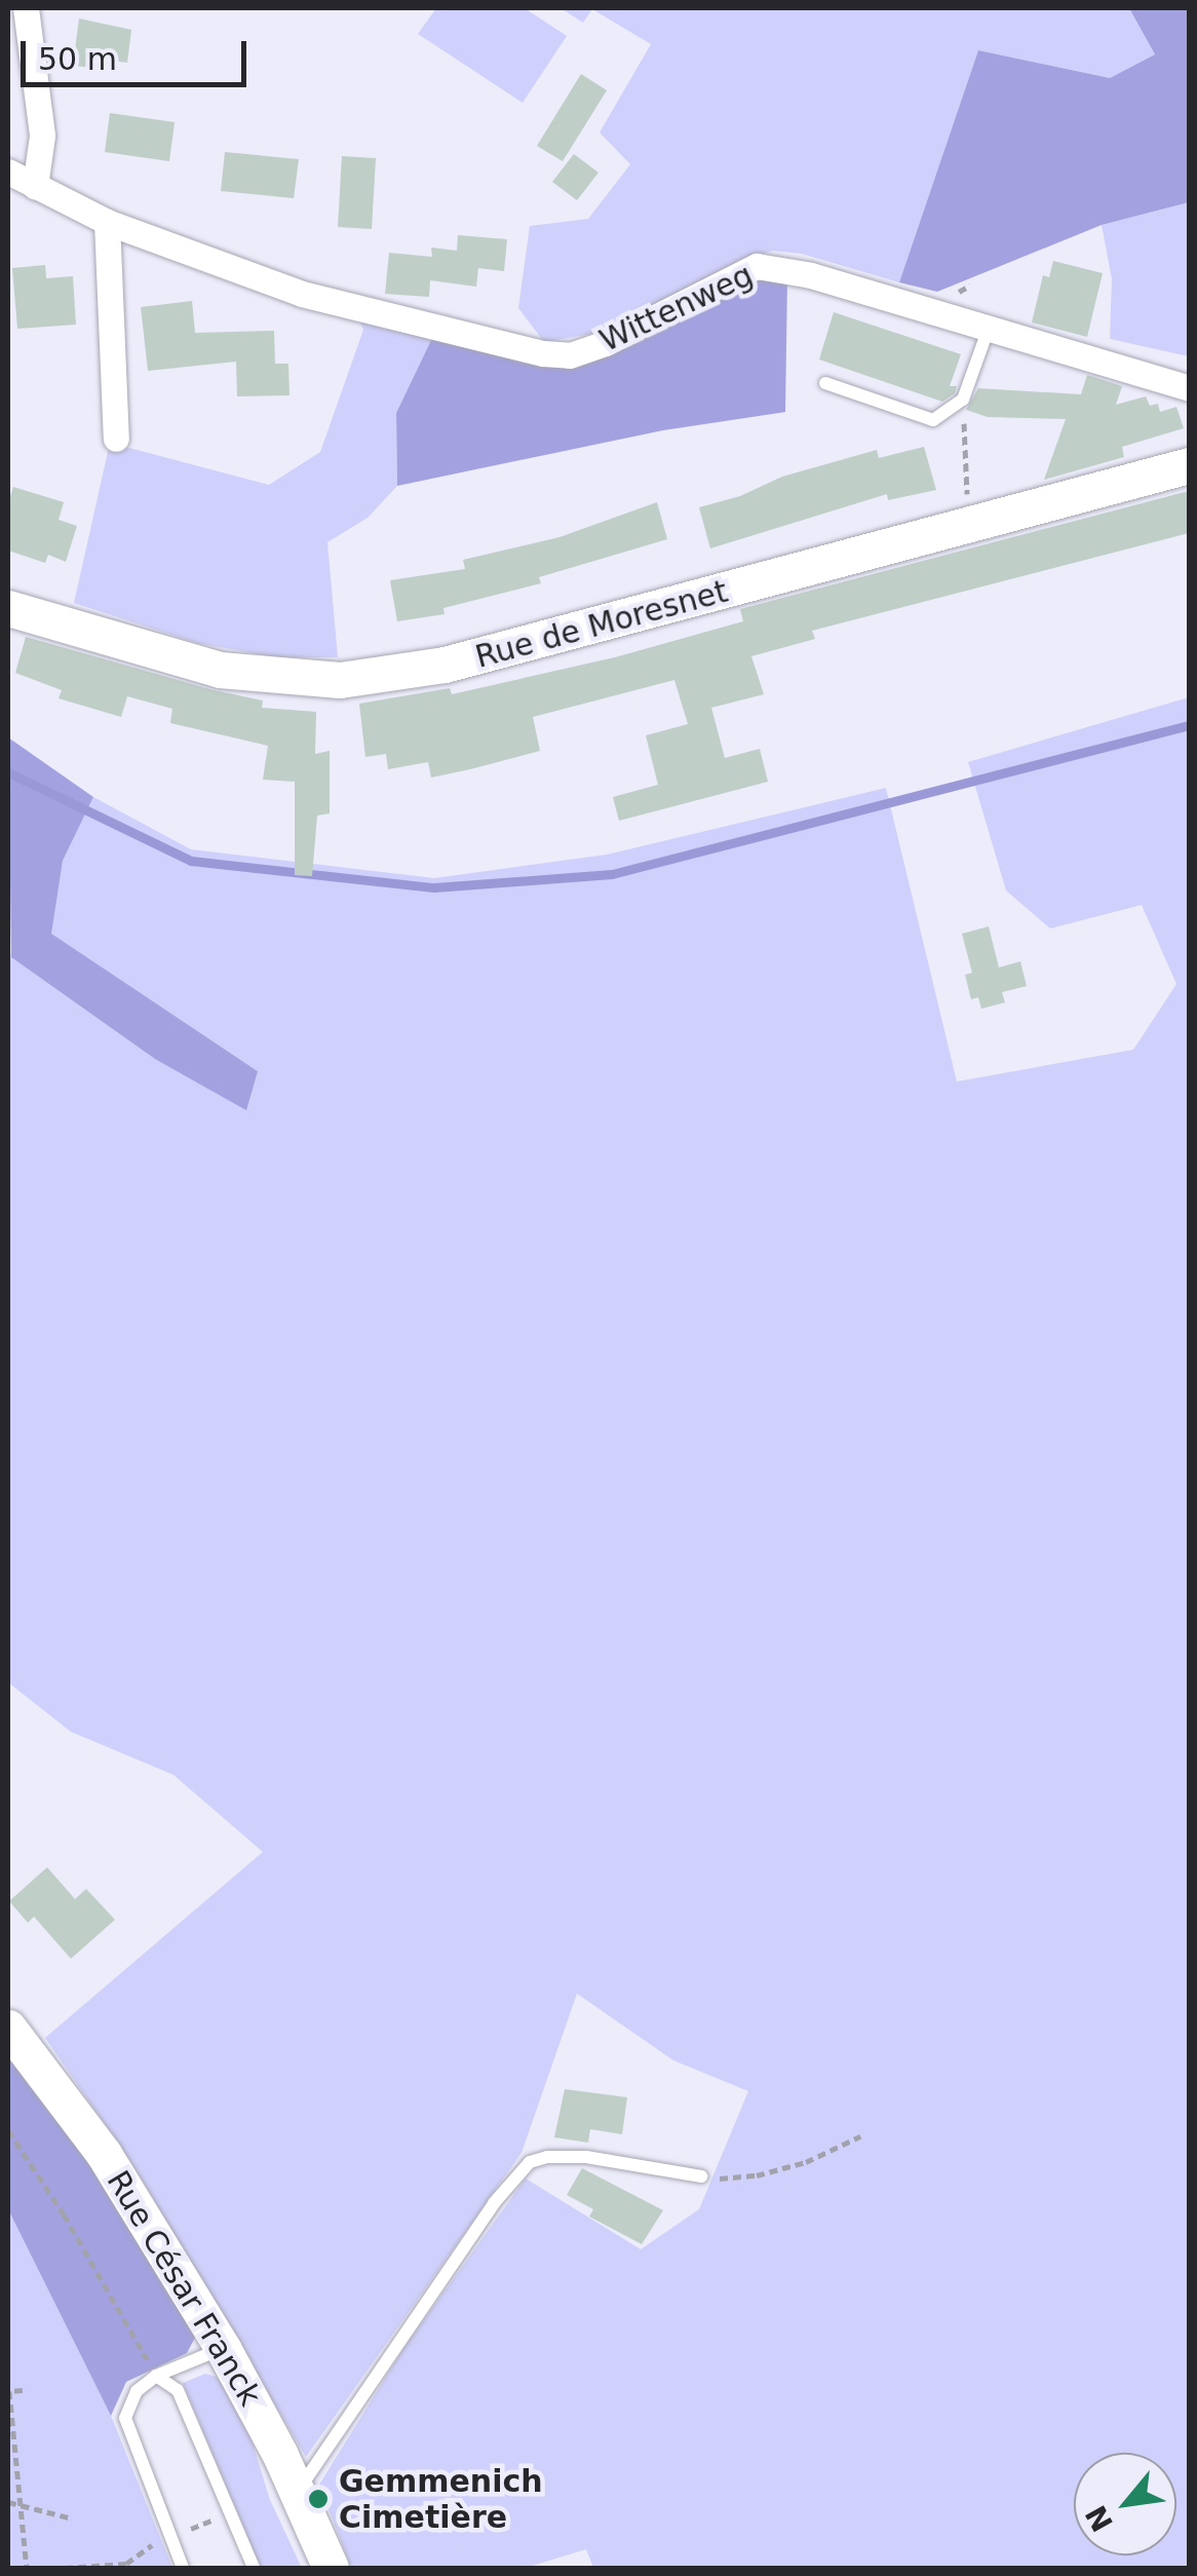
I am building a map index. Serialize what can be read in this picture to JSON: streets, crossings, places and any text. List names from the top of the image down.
{
  "streets": {
    "street": ["Wittenweg", "Rue de Moresnet", "Rue César Franck"]
  },
  "places": ["Gemmenich Cimetière"],
  "scale_bar": "50 m",
  "north": "bottom left"
}
